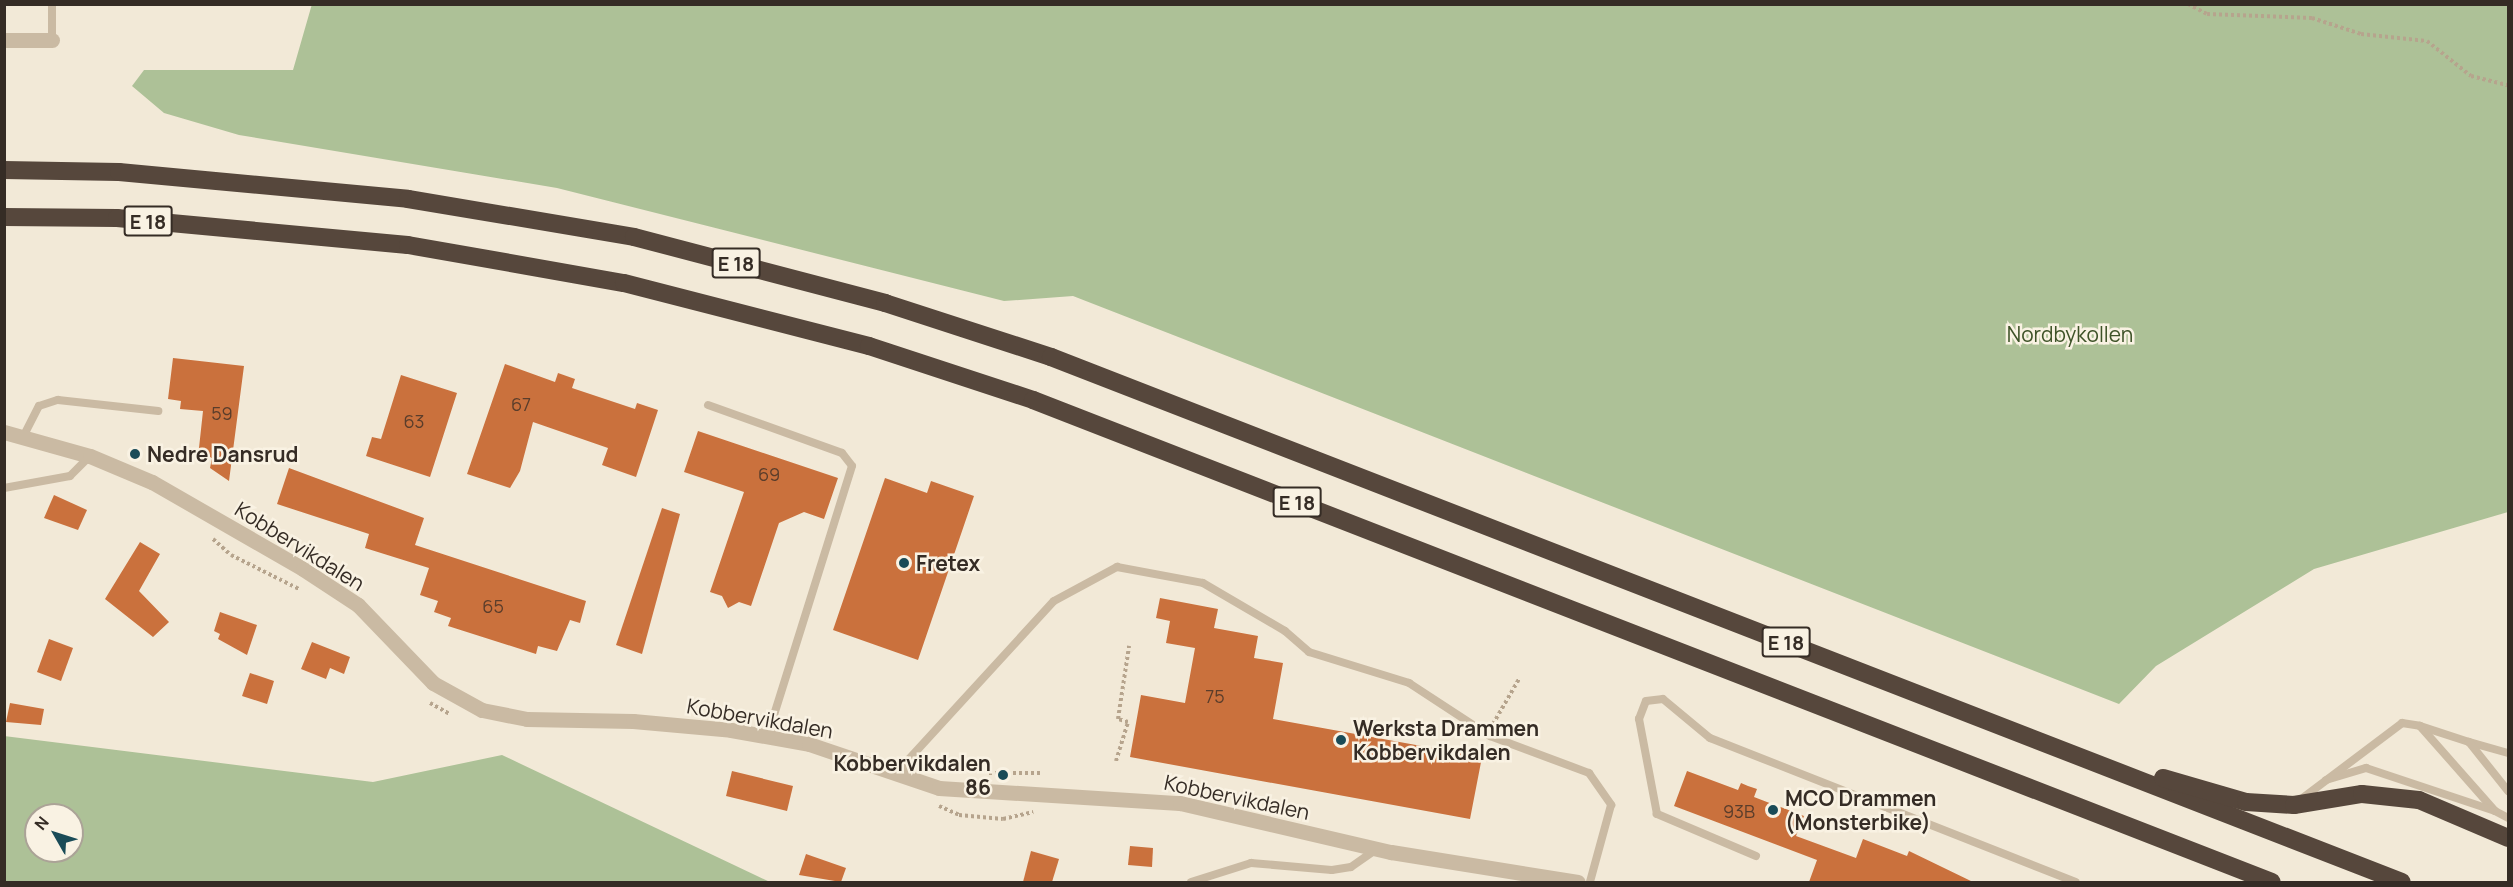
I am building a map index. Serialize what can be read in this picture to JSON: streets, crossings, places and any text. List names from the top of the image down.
{
  "streets": {
    "highway": ["E 18"],
    "street": ["Kobbervikdalen"]
  },
  "parks": ["Nordbykollen"],
  "places": [
    "Nedre Dansrud",
    "Fretex",
    "Werksta Drammen Kobbervikdalen",
    "Kobbervikdalen 86",
    "MCO Drammen (Monsterbike)"
  ],
  "house_numbers": [
    "67",
    "59",
    "63",
    "69",
    "65",
    "75",
    "93B"
  ],
  "north": "top left"
}
